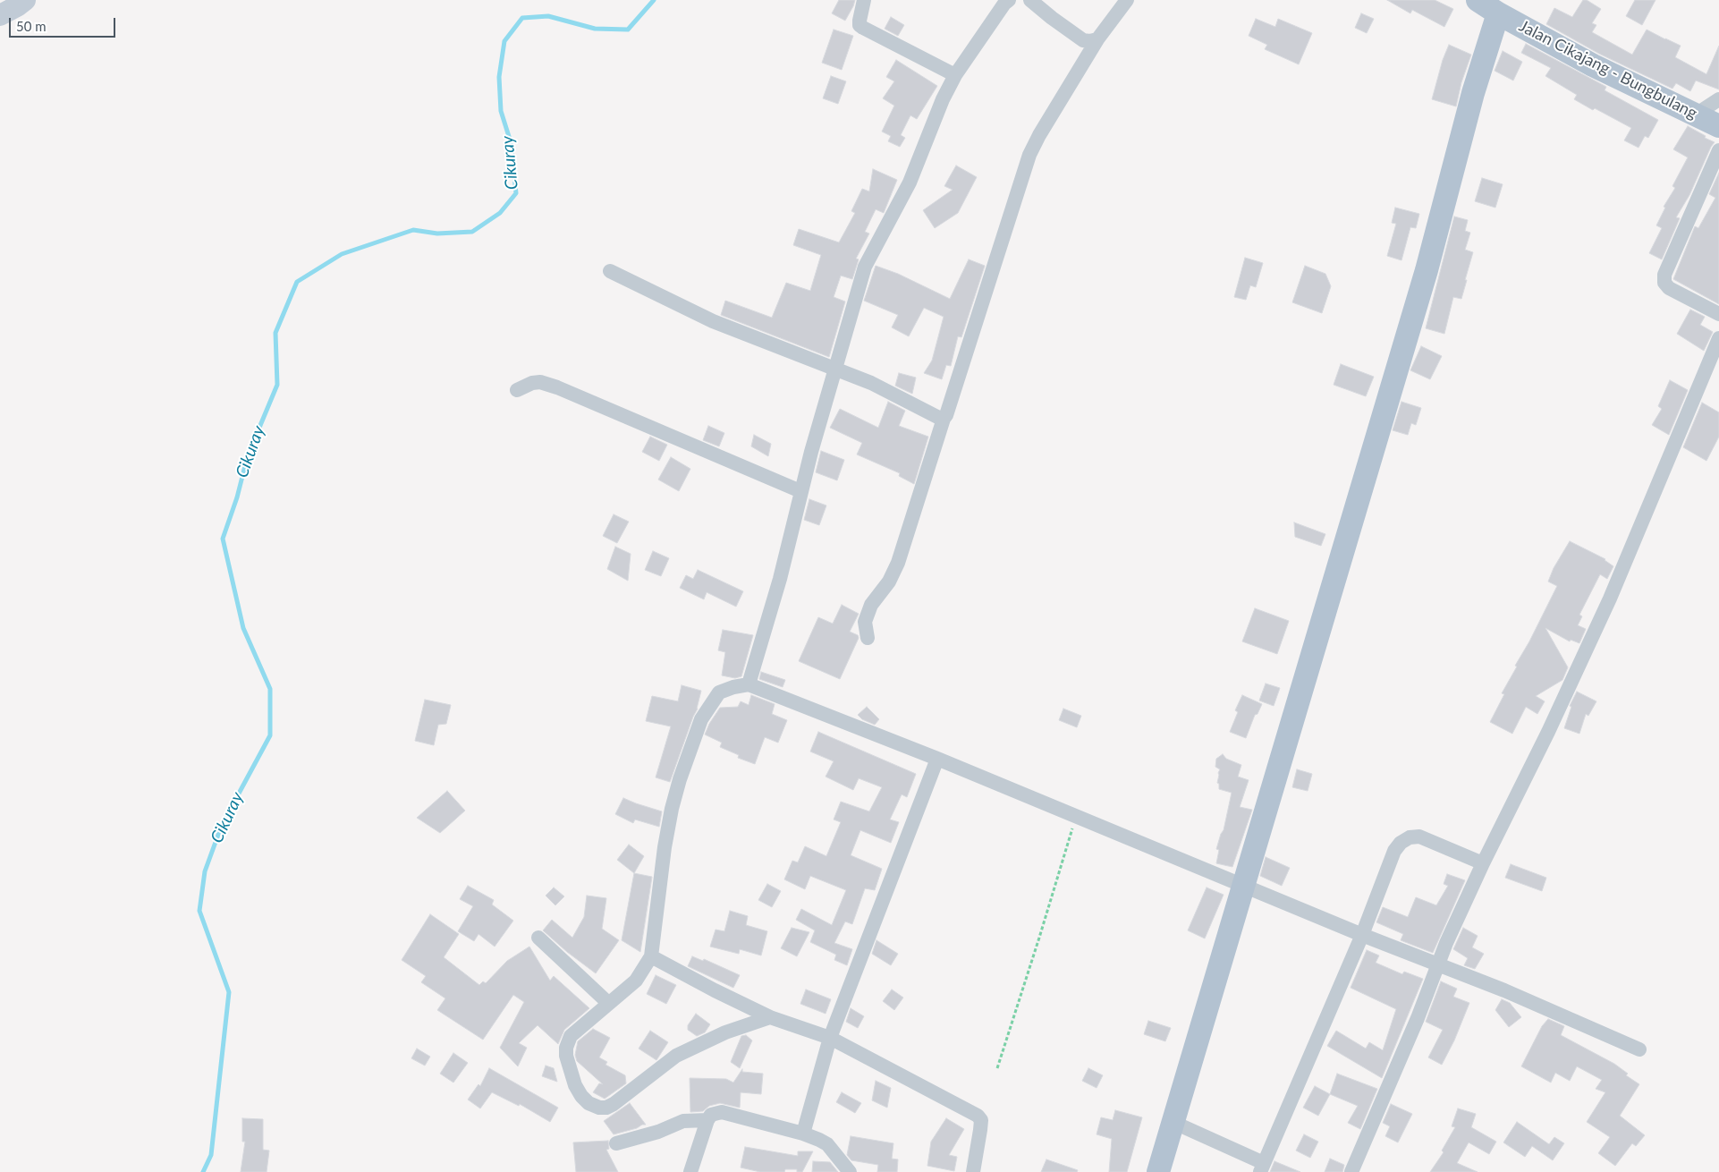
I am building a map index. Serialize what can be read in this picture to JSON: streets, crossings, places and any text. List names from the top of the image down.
{
  "streets": {
    "main road": ["Jalan Cikajang - Bungbulang"]
  },
  "water": ["Cikuray"],
  "scale_bar": "50 m"
}
